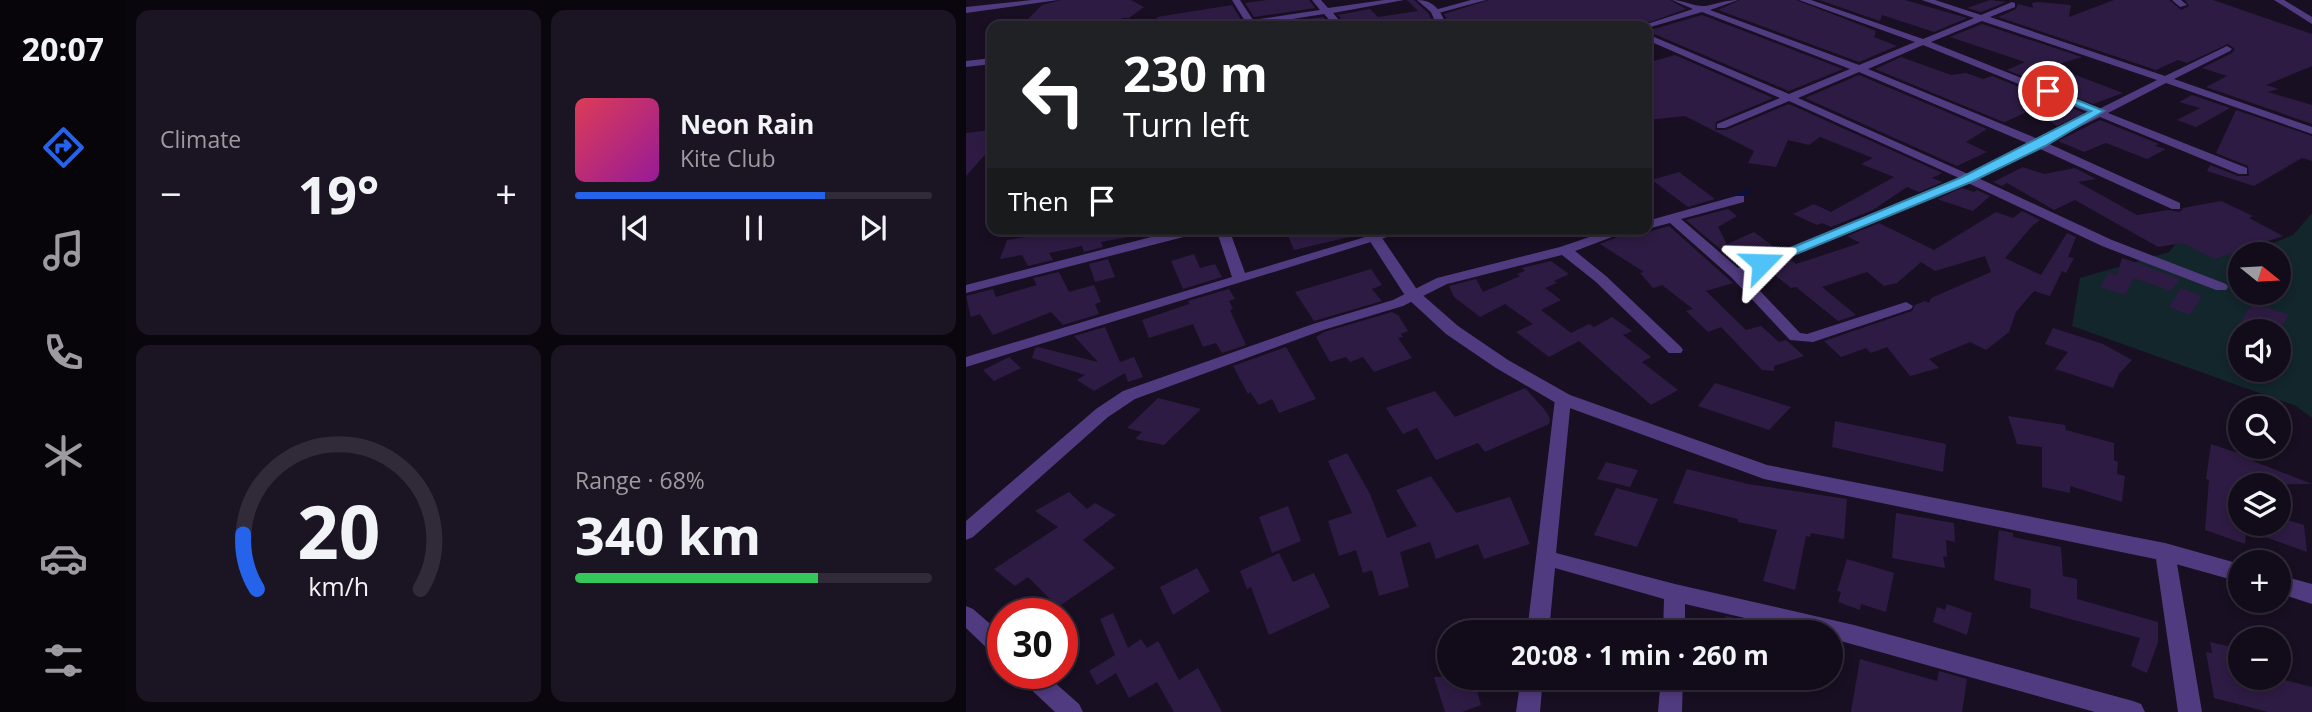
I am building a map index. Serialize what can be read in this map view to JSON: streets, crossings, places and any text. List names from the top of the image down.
{
  "north": "right",
  "page": {
    "tabs": "20:07",
    "tile": [
      "Climate",
      ["Range · 68%", "340 km"]
    ],
    "turn": ["230 m", "Turn left"],
    "song": ["Neon Rain", "Kite Club"],
    "heat": ["−", "19°", "+"],
    "then": "Then",
    "map_buttons": ["+", "−"],
    "limit": "30",
    "trip": "20:08 · 1 min · 260 m",
    "gauge": ["20", "km/h"]
  }
}
